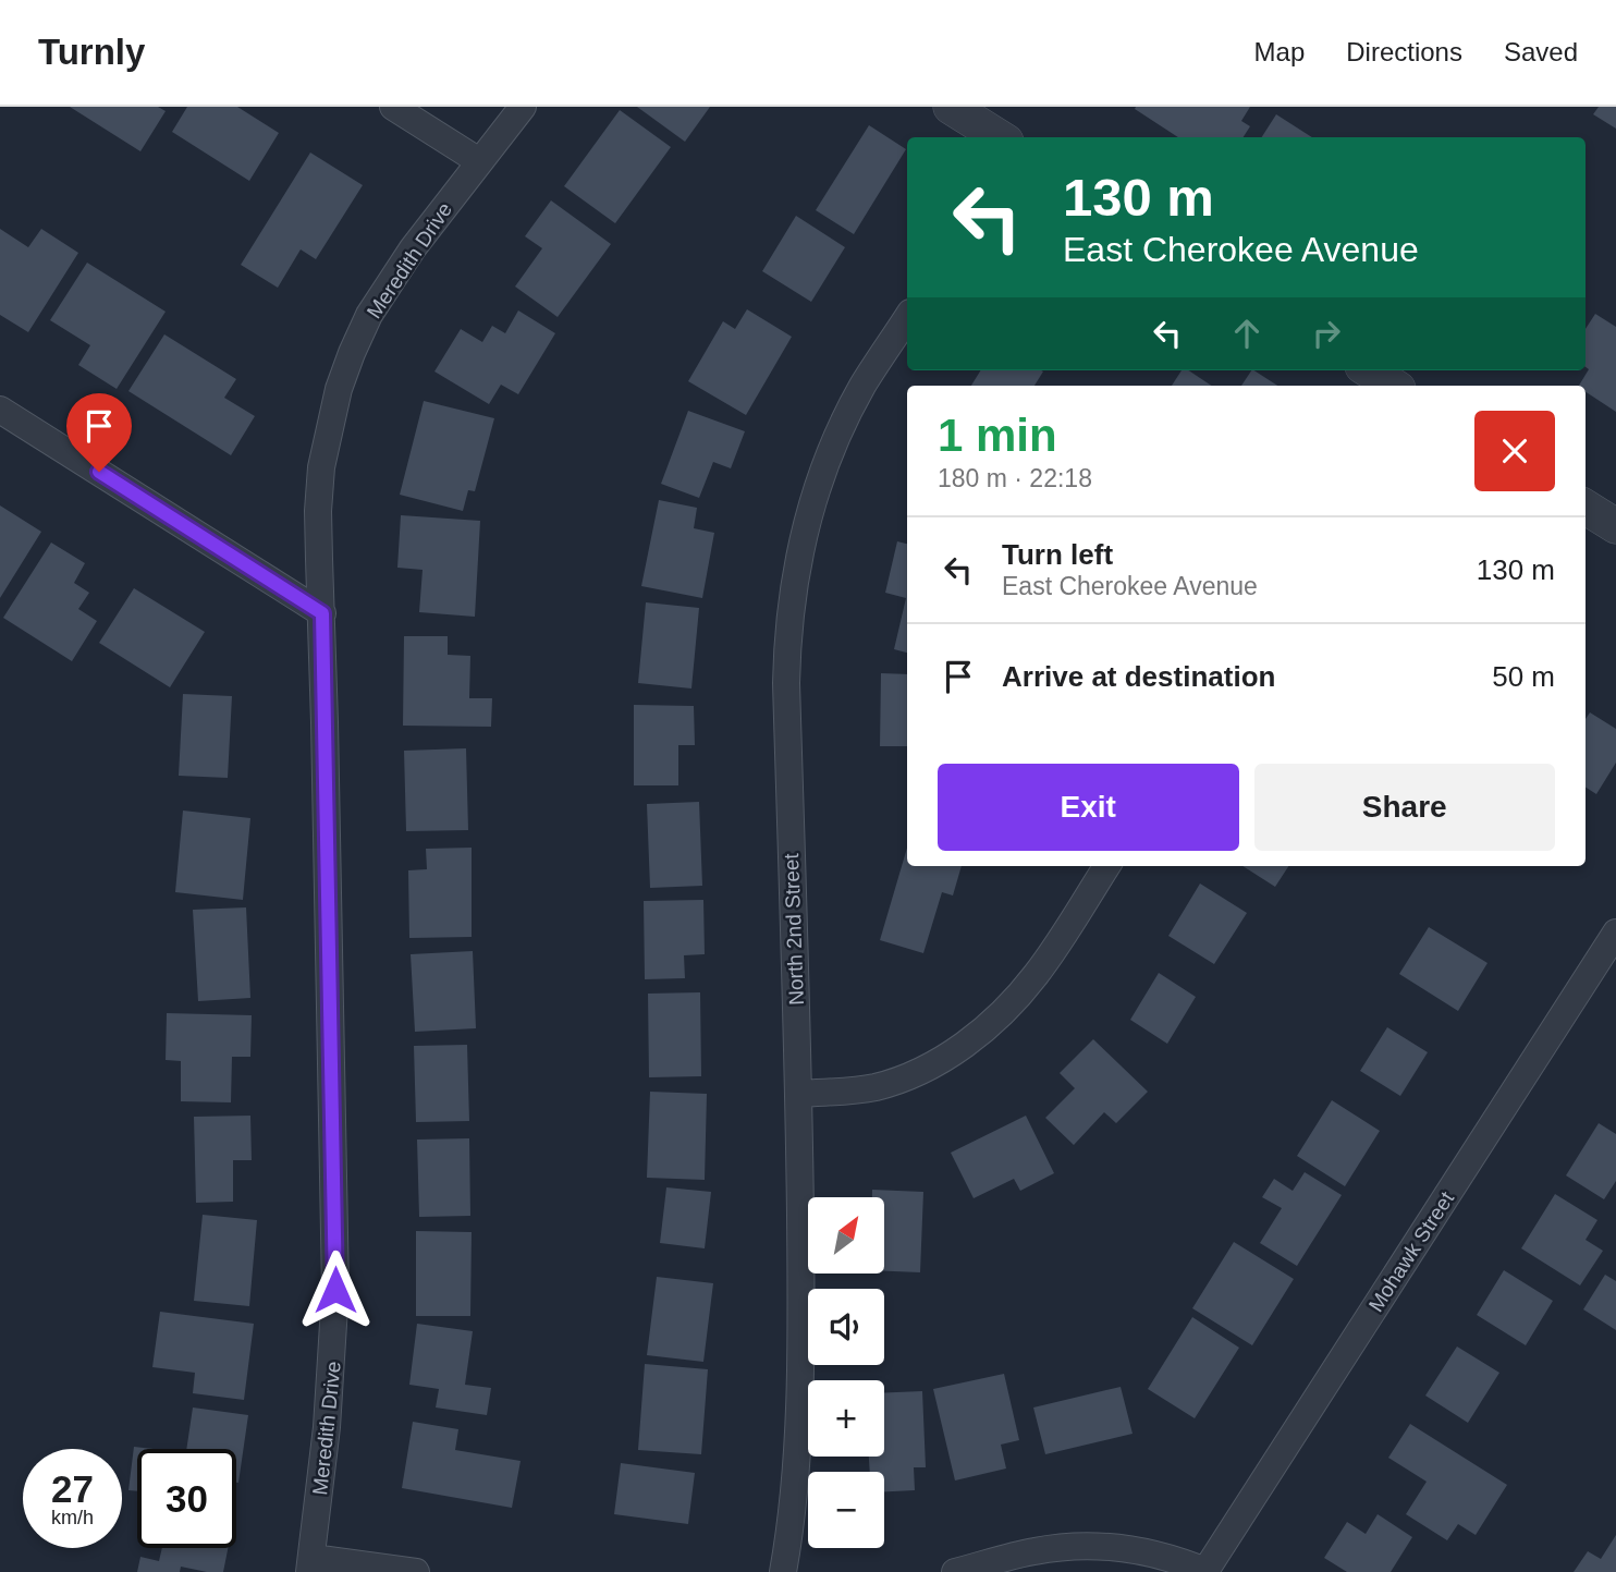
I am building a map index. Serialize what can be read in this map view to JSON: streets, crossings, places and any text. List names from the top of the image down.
{
  "streets": {
    "street": ["Meredith Drive", "North 2nd Street", "Mohawk Street"]
  },
  "north": "top right",
  "page": {
    "header": "Turnly",
    "nav": ["Map", "Directions", "Saved"],
    "turn": ["130 m", "East Cherokee Avenue"],
    "heading": ["1 min", "180 m · 22:18"],
    "list": [
      {
        "name": "Turn left",
        "note": "East Cherokee Avenue",
        "value": "130 m"
      },
      {
        "name": "Arrive at destination",
        "value": "50 m"
      }
    ],
    "buttons": ["Exit", "Share"],
    "map_buttons": ["+", "−"],
    "speed": "27 km/h",
    "limit": "30"
  }
}
